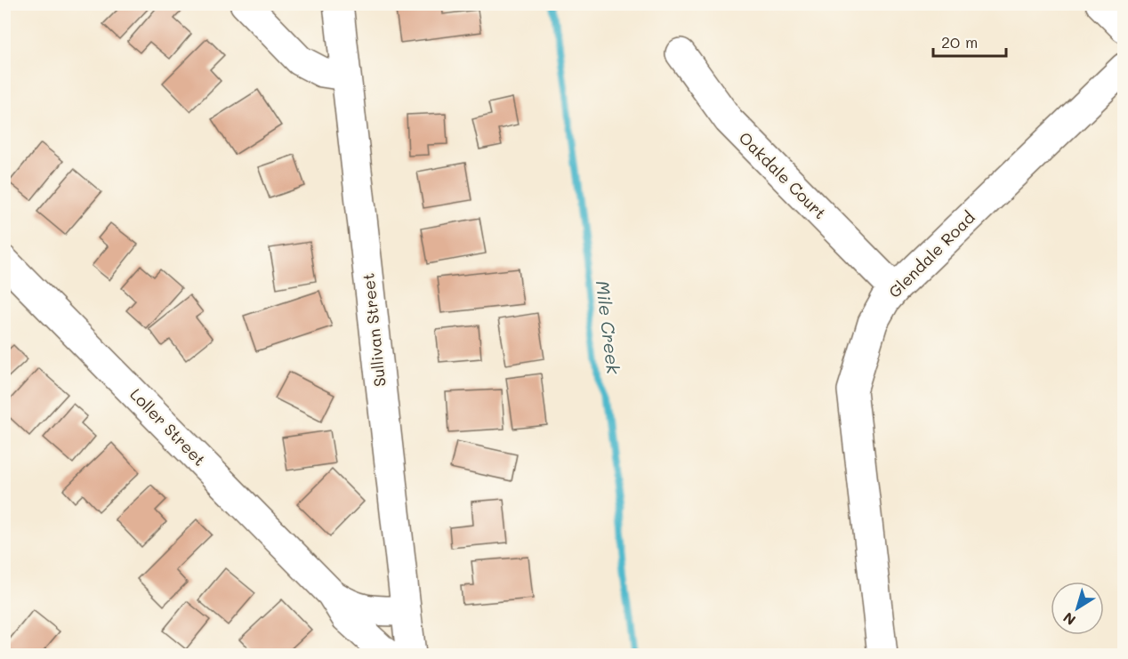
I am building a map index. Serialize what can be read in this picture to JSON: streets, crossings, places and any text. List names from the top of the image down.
{
  "streets": {
    "street": [
      "Oakdale Court",
      "Glendale Road",
      "Sullivan Street",
      "Loller Street"
    ]
  },
  "crossings": [
    ["Oakdale Court", "Glendale Road"],
    ["Sullivan Street", "Loller Street"]
  ],
  "water": ["Mile Creek"],
  "scale_bar": "20 m",
  "north": "bottom left"
}
